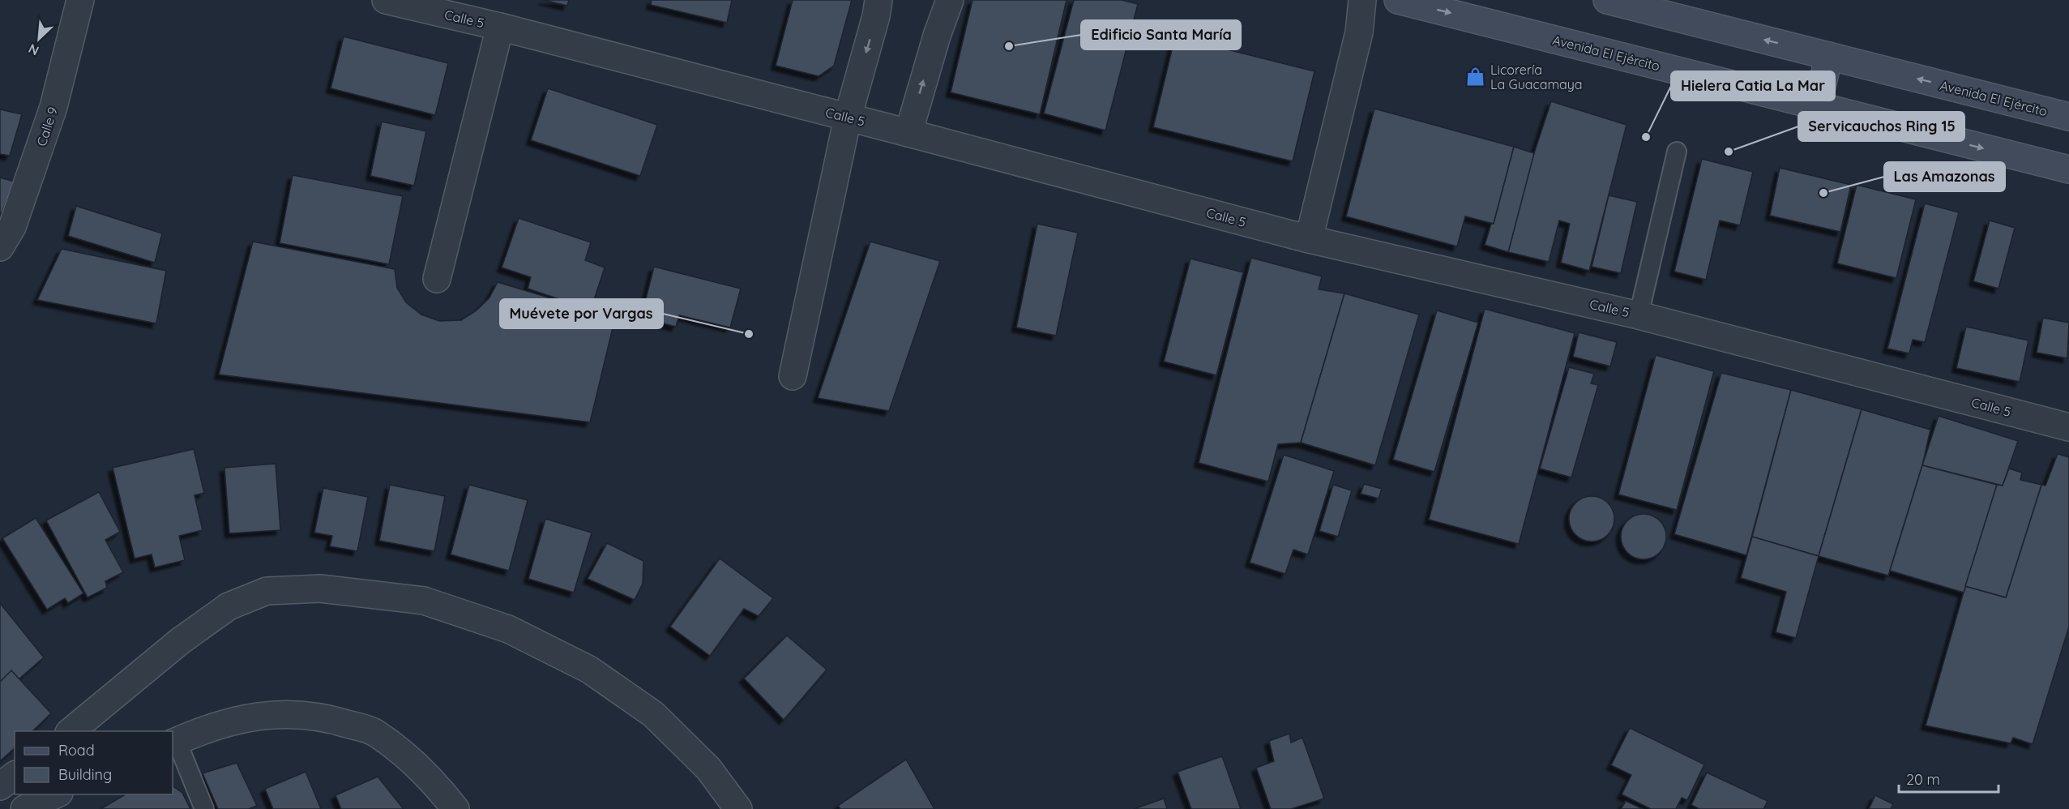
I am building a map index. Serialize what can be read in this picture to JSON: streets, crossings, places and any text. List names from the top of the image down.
{
  "streets": {
    "main road": ["Avenida El Ejército"],
    "street": ["Calle 5", "Calle 9"]
  },
  "places": {
    "other": [
      "Edificio Santa María",
      "Hielera Catia La Mar",
      "Servicauchos Ring 15",
      "Las Amazonas",
      "Muévete por Vargas"
    ],
    "shop": ["Licorería La Guacamaya"]
  },
  "legend": ["Road", "Building"],
  "scale_bar": "20 m",
  "north": "bottom left"
}
